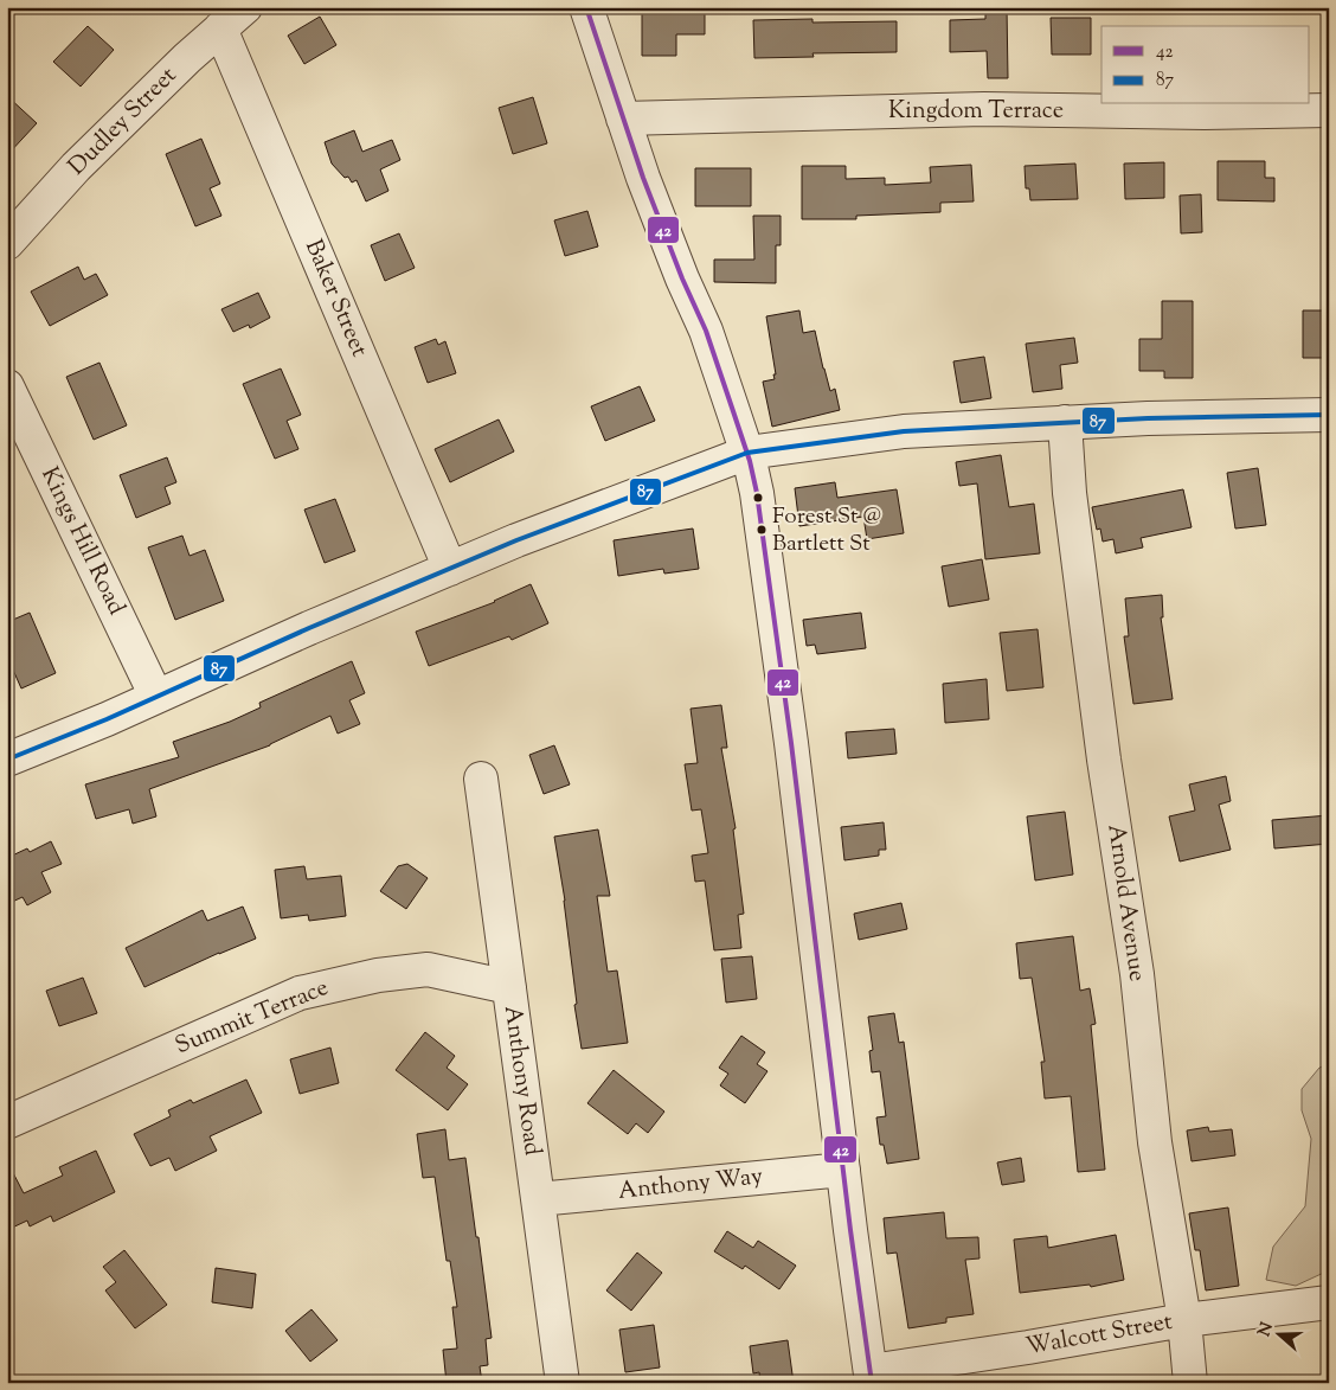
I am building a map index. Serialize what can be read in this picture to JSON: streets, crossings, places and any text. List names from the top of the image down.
{
  "streets": {
    "street": [
      "Kingdom Terrace",
      "Dudley Street",
      "Baker Street",
      "Kings Hill Road",
      "Arnold Avenue",
      "Summit Terrace",
      "Anthony Road",
      "Anthony Way",
      "Walcott Street"
    ]
  },
  "crossings": [
    ["Dudley Street", "Baker Street"],
    ["Arnold Avenue", "Walcott Street"],
    ["Summit Terrace", "Anthony Road"],
    ["Anthony Road", "Anthony Way"]
  ],
  "places": ["Forest St @ Bartlett St"],
  "lines": ["transit line 42", "transit line 87"],
  "legend": ["42", "87"],
  "north": "left"
}
